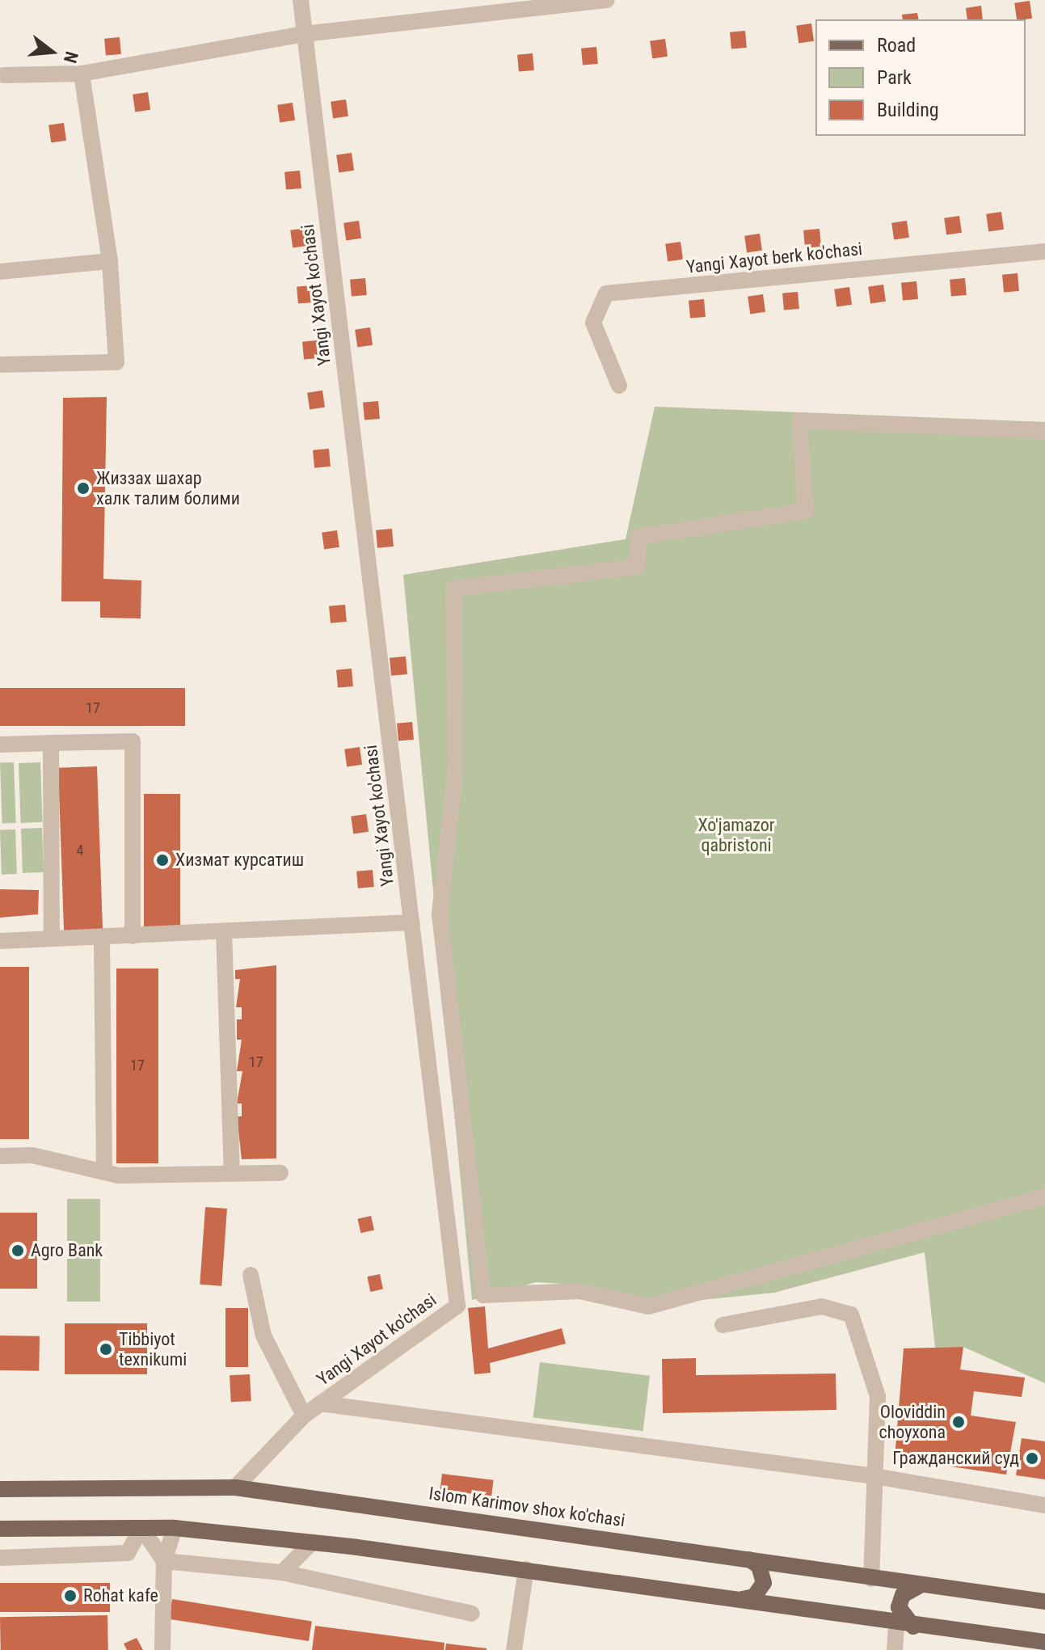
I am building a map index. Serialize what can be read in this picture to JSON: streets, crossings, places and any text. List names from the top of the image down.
{
  "streets": {
    "main road": ["Islom Karimov shox ko'chasi"],
    "street": ["Yangi Xayot berk ko'chasi", "Yangi Xayot ko'chasi"]
  },
  "crossings": [
    ["Yangi Xayot ko'chasi", "Islom Karimov shox ko'chasi"]
  ],
  "parks": ["Xo'jamazor qabristoni"],
  "places": [
    "Жиззах шахар халк талим болими",
    "Хизмат курсатиш",
    "Agro Bank",
    "Tibbiyot texnikumi",
    "Oloviddin choyxona",
    "Гражданский суд",
    "Rohat kafe"
  ],
  "house_numbers": [
    "17",
    "4",
    "17",
    "17"
  ],
  "legend": ["Road", "Park", "Building"],
  "north": "right"
}
